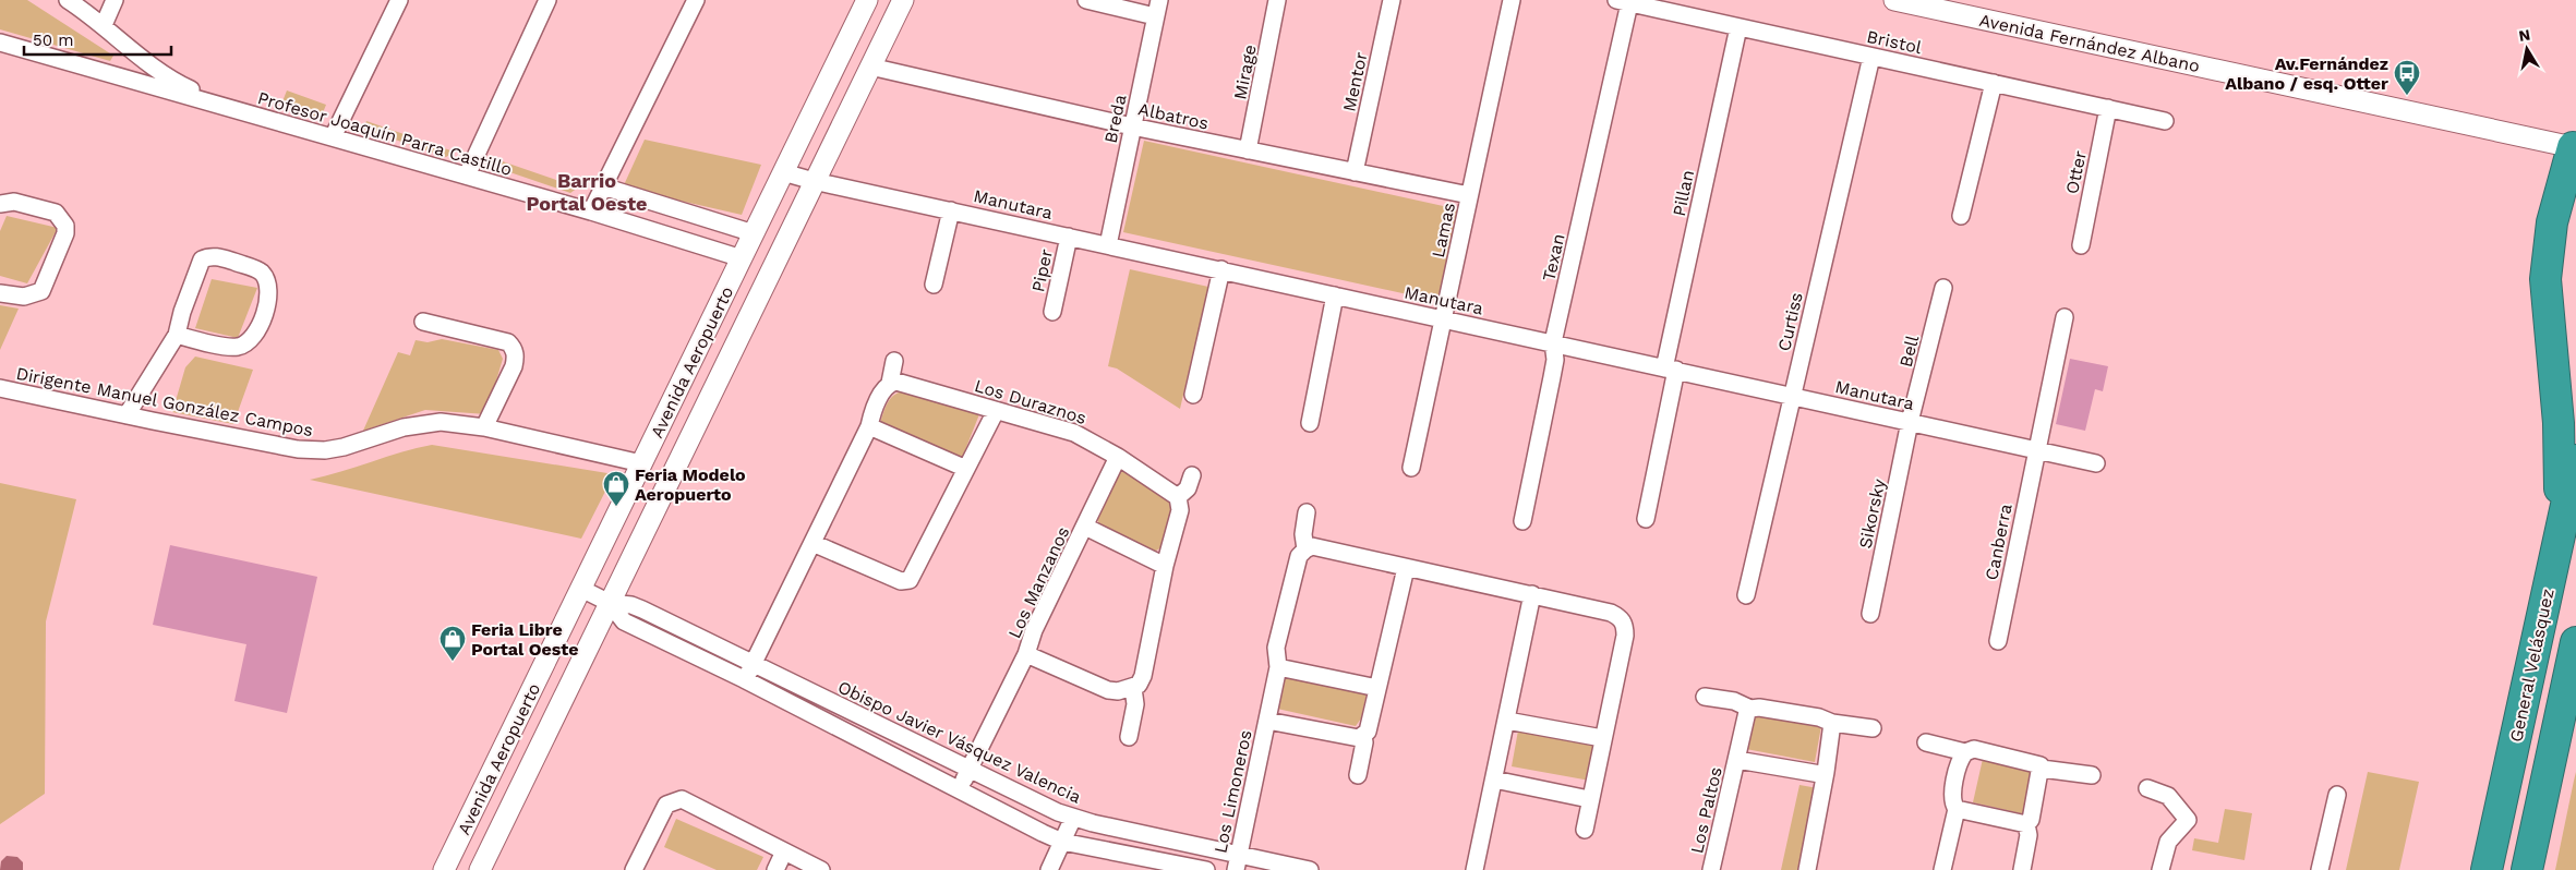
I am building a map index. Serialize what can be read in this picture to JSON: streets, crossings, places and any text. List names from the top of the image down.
{
  "streets": {
    "highway": ["General Velásquez"],
    "street": [
      "Bristol",
      "Avenida Fernández Albano",
      "Mirage",
      "Mentor",
      "Albatros",
      "Breda",
      "Profesor Joaquín Parra Castillo",
      "Otter",
      "Pillan",
      "Manutara",
      "Lamas",
      "Texan",
      "Piper",
      "Curtiss",
      "Bell",
      "Avenida Aeropuerto",
      "Dirigente Manuel González Campos",
      "Los Duraznos",
      "Sikorsky",
      "Canberra",
      "Los Manzanos",
      "Obispo Javier Vásquez Valencia",
      "Los Limoneros",
      "Los Paltos"
    ]
  },
  "crossings": [
    ["Bristol", "Otter"],
    ["Bristol", "Pillan"],
    ["Bristol", "Texan"],
    ["Bristol", "Curtiss"],
    ["Mirage", "Albatros"],
    ["Mentor", "Albatros"],
    ["Albatros", "Breda"],
    ["Albatros", "Lamas"],
    ["Albatros", "Avenida Aeropuerto"],
    ["Breda", "Manutara"],
    ["Profesor Joaquín Parra Castillo", "Avenida Aeropuerto"],
    ["Pillan", "Manutara"],
    ["Manutara", "Lamas"],
    ["Manutara", "Texan"],
    ["Manutara", "Piper"],
    ["Manutara", "Curtiss"],
    ["Manutara", "Bell"],
    ["Manutara", "Avenida Aeropuerto"],
    ["Manutara", "Sikorsky"],
    ["Manutara", "Canberra"],
    ["Bell", "Sikorsky"],
    ["Avenida Aeropuerto", "Dirigente Manuel González Campos"],
    ["Avenida Aeropuerto", "Obispo Javier Vásquez Valencia"],
    ["Los Duraznos", "Los Manzanos"],
    ["Los Manzanos", "Obispo Javier Vásquez Valencia"],
    ["Obispo Javier Vásquez Valencia", "Los Limoneros"]
  ],
  "districts": ["Barrio Portal Oeste"],
  "places": {
    "bus stop": ["Av.Fernández Albano / esq. Otter"],
    "shop": ["Feria Modelo Aeropuerto", "Feria Libre Portal Oeste"]
  },
  "scale_bar": "50 m",
  "north": "top"
}
